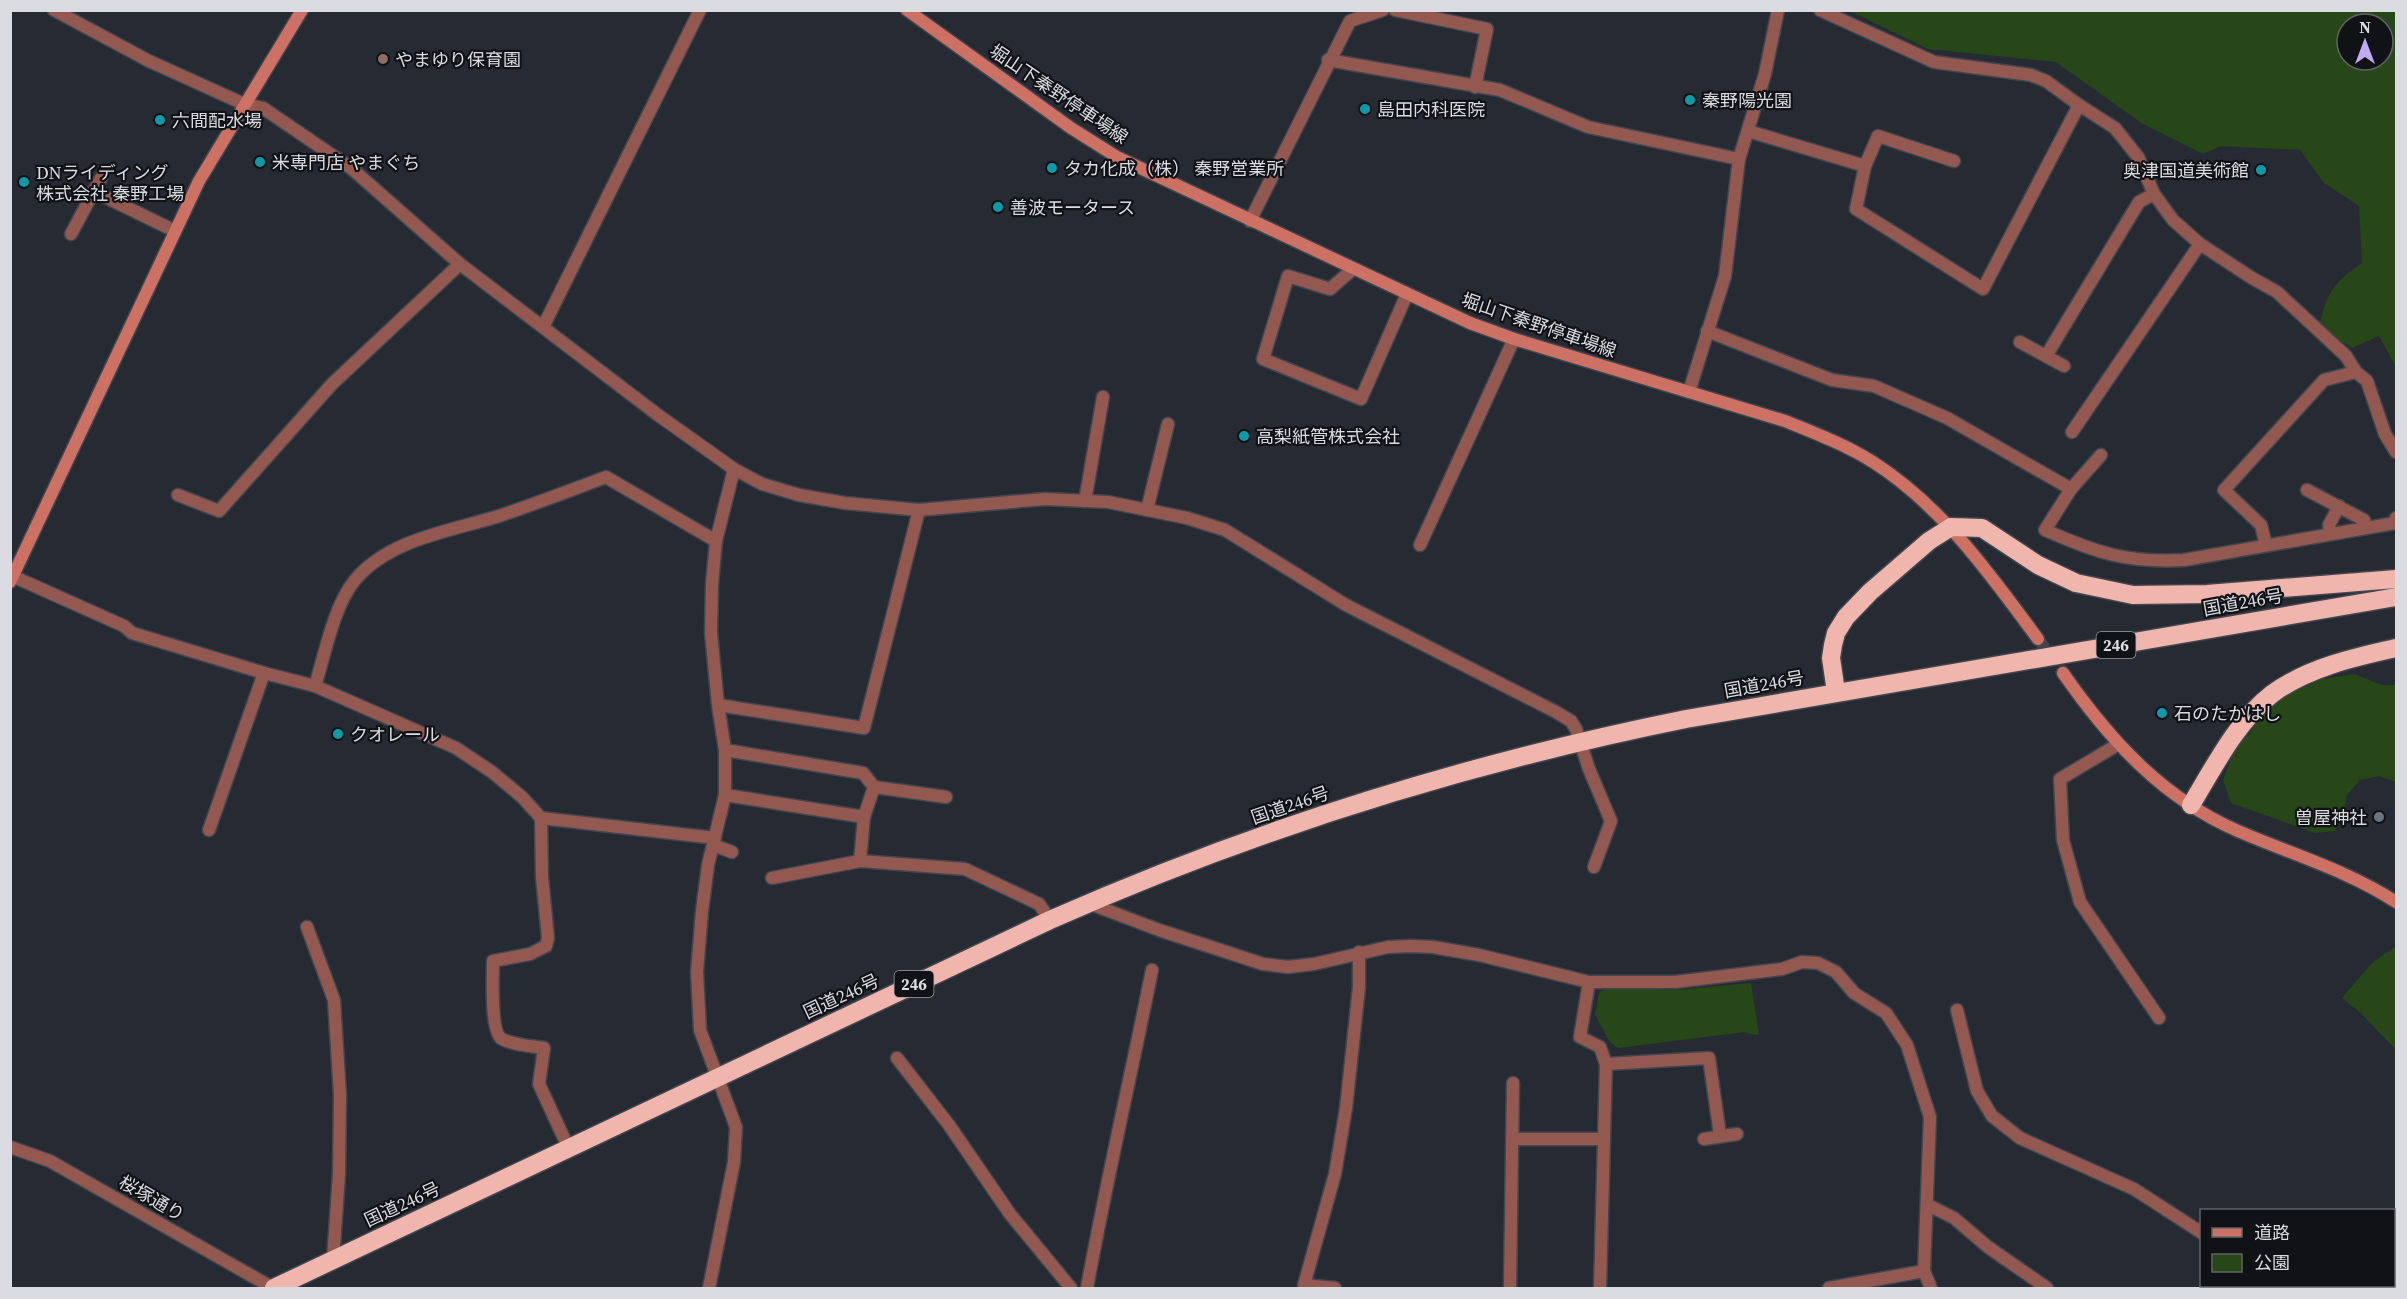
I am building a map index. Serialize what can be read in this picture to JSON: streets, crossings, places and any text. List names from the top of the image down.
{
  "streets": {
    "highway": ["国道246号", "246"],
    "main road": ["堀山下秦野停車場線"],
    "street": ["桜塚通り"]
  },
  "crossings": [
    ["国道246号", "桜塚通り"]
  ],
  "places": [
    "やまゆり保育園",
    "秦野陽光園",
    "島田内科医院",
    "六間配水場",
    "米専門店 やまぐち",
    "タカ化成（株） 秦野営業所",
    "奥津国道美術館",
    "DNライディング 株式会社 秦野工場",
    "善波モータース",
    "高梨紙管株式会社",
    "石のたかはし",
    "クオレール",
    "曽屋神社"
  ],
  "legend": ["道路", "公園"],
  "north": "top"
}
